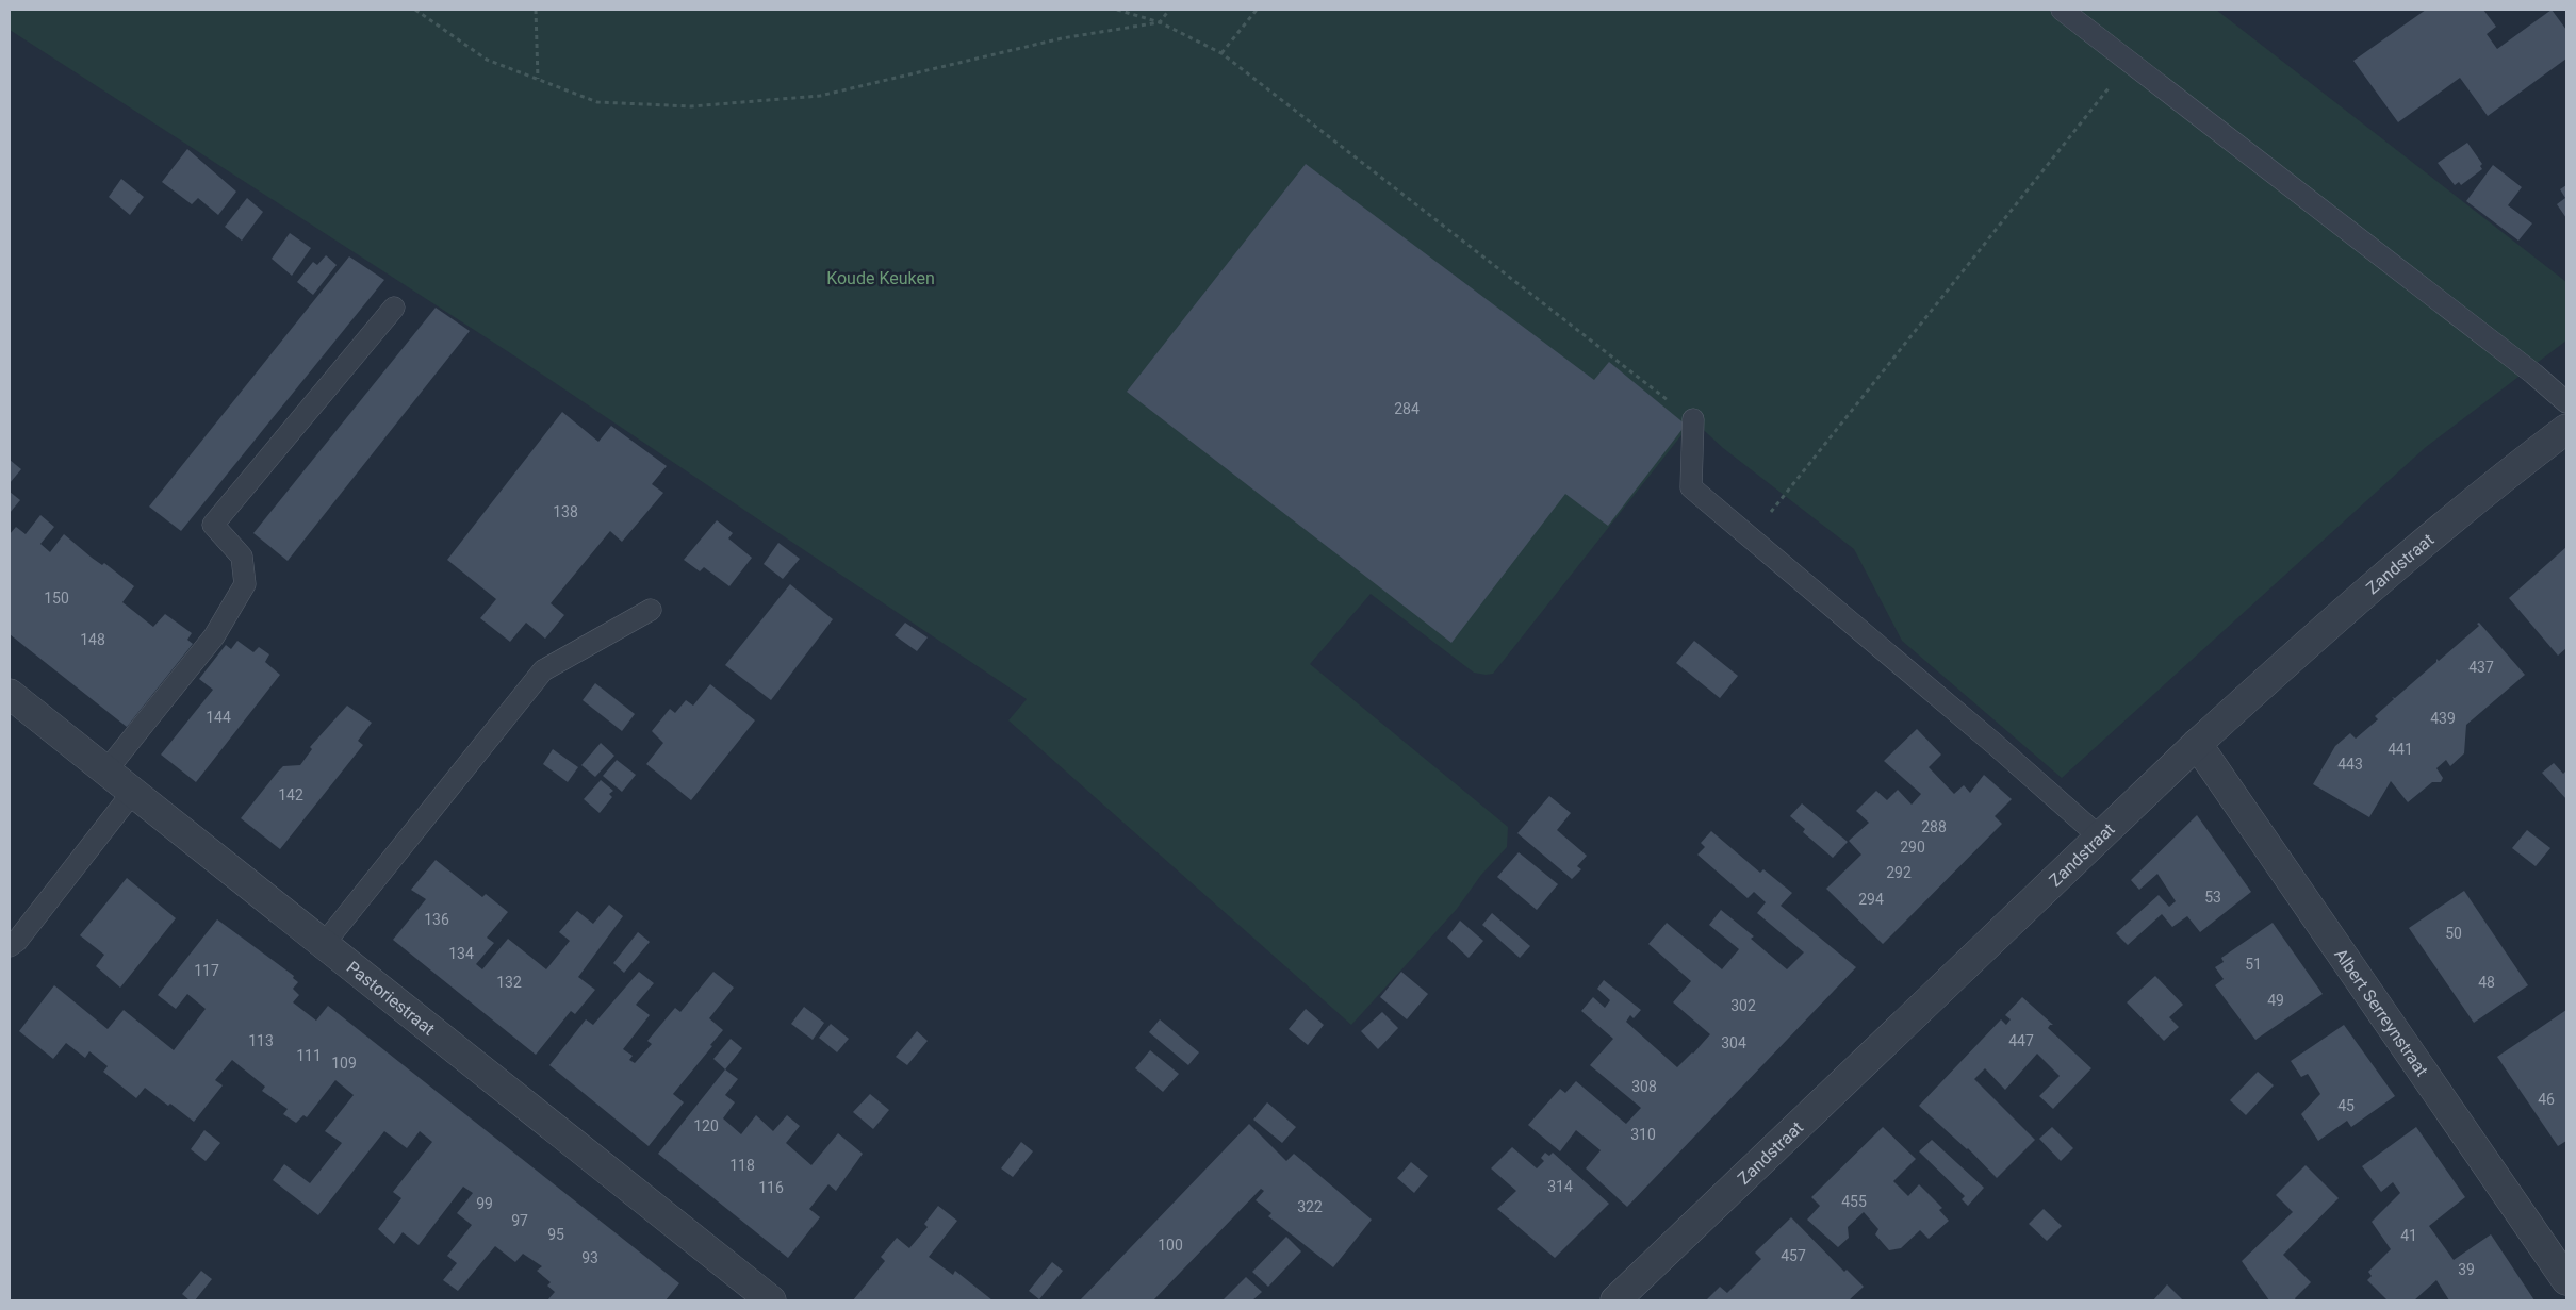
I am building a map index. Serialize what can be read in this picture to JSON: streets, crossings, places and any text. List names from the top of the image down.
{
  "streets": {
    "street": ["Zandstraat", "Pastoriestraat", "Albert Serreynstraat"]
  },
  "crossings": [
    ["Zandstraat", "Albert Serreynstraat"]
  ],
  "parks": ["Koude Keuken"],
  "house_numbers": [
    "284",
    "138",
    "150",
    "148",
    "437",
    "144",
    "439",
    "441",
    "443",
    "142",
    "288",
    "290",
    "292",
    "53",
    "294",
    "136",
    "50",
    "134",
    "51",
    "117",
    "132",
    "48",
    "49",
    "302",
    "113",
    "447",
    "304",
    "111",
    "109",
    "308",
    "46",
    "45",
    "120",
    "310",
    "118",
    "314",
    "116",
    "455",
    "99",
    "322",
    "97",
    "95",
    "41",
    "100",
    "457",
    "93",
    "39"
  ]
}
